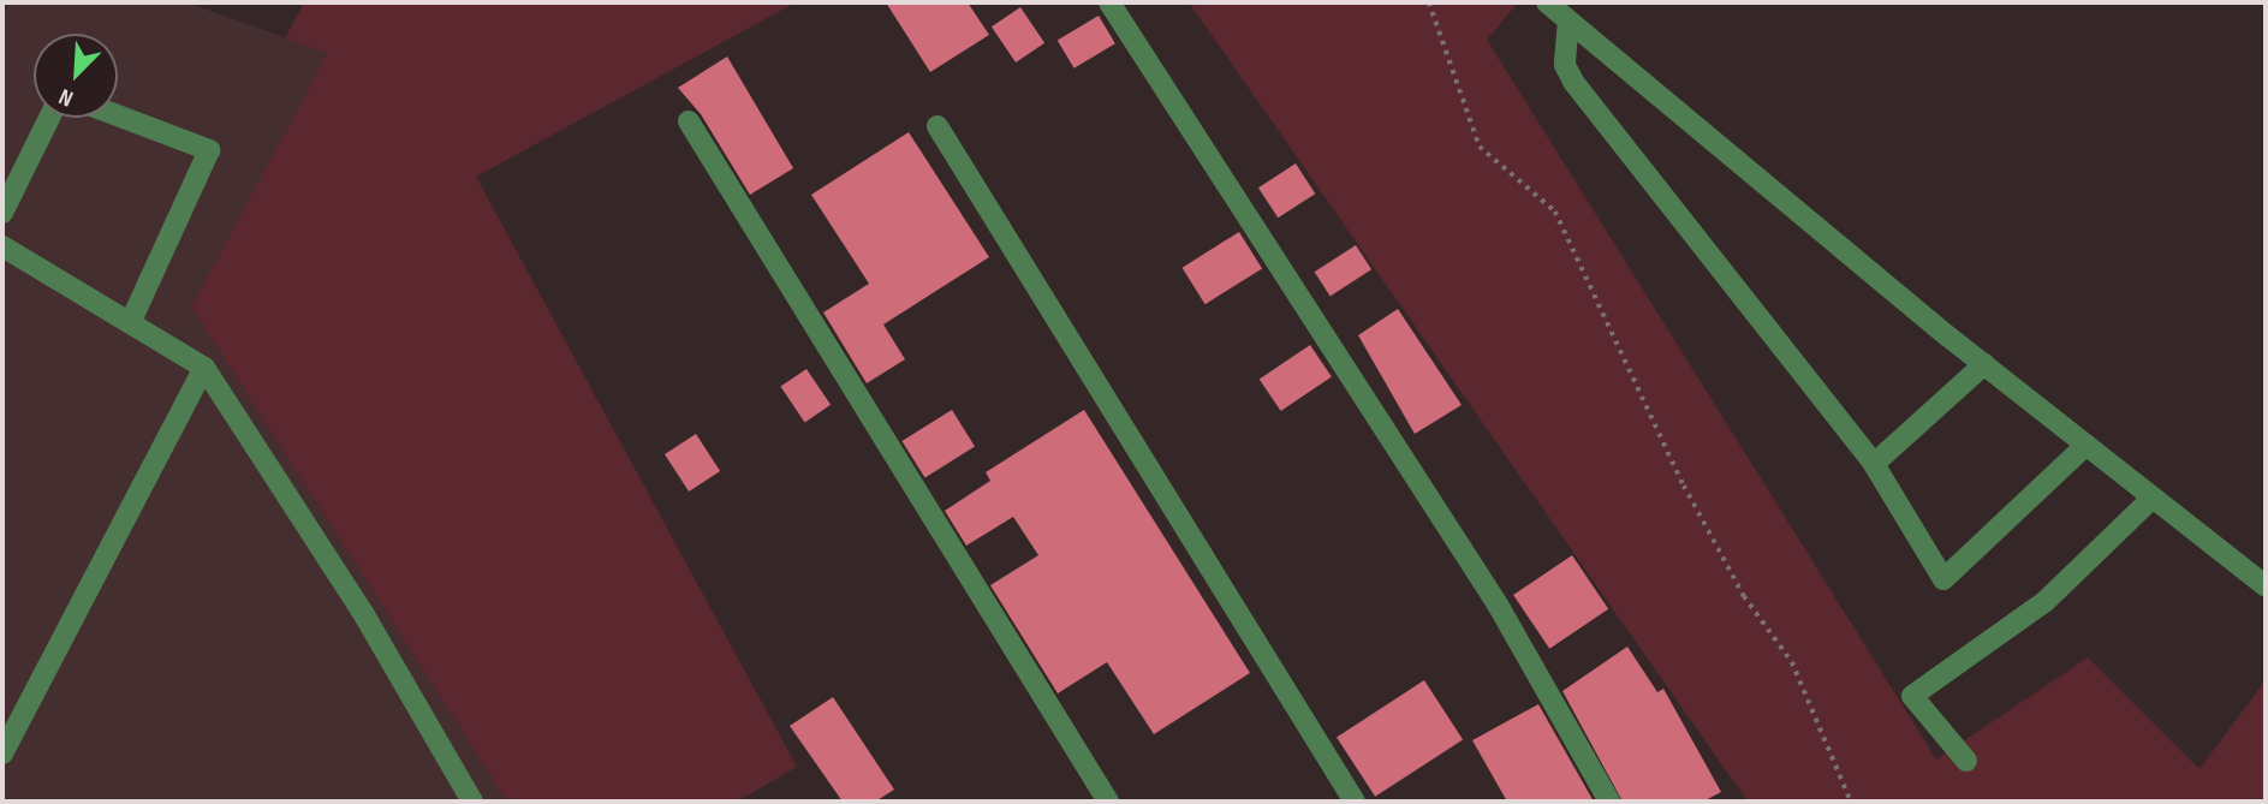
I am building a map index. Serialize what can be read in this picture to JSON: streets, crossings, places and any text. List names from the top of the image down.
{
  "north": "bottom left"
}
